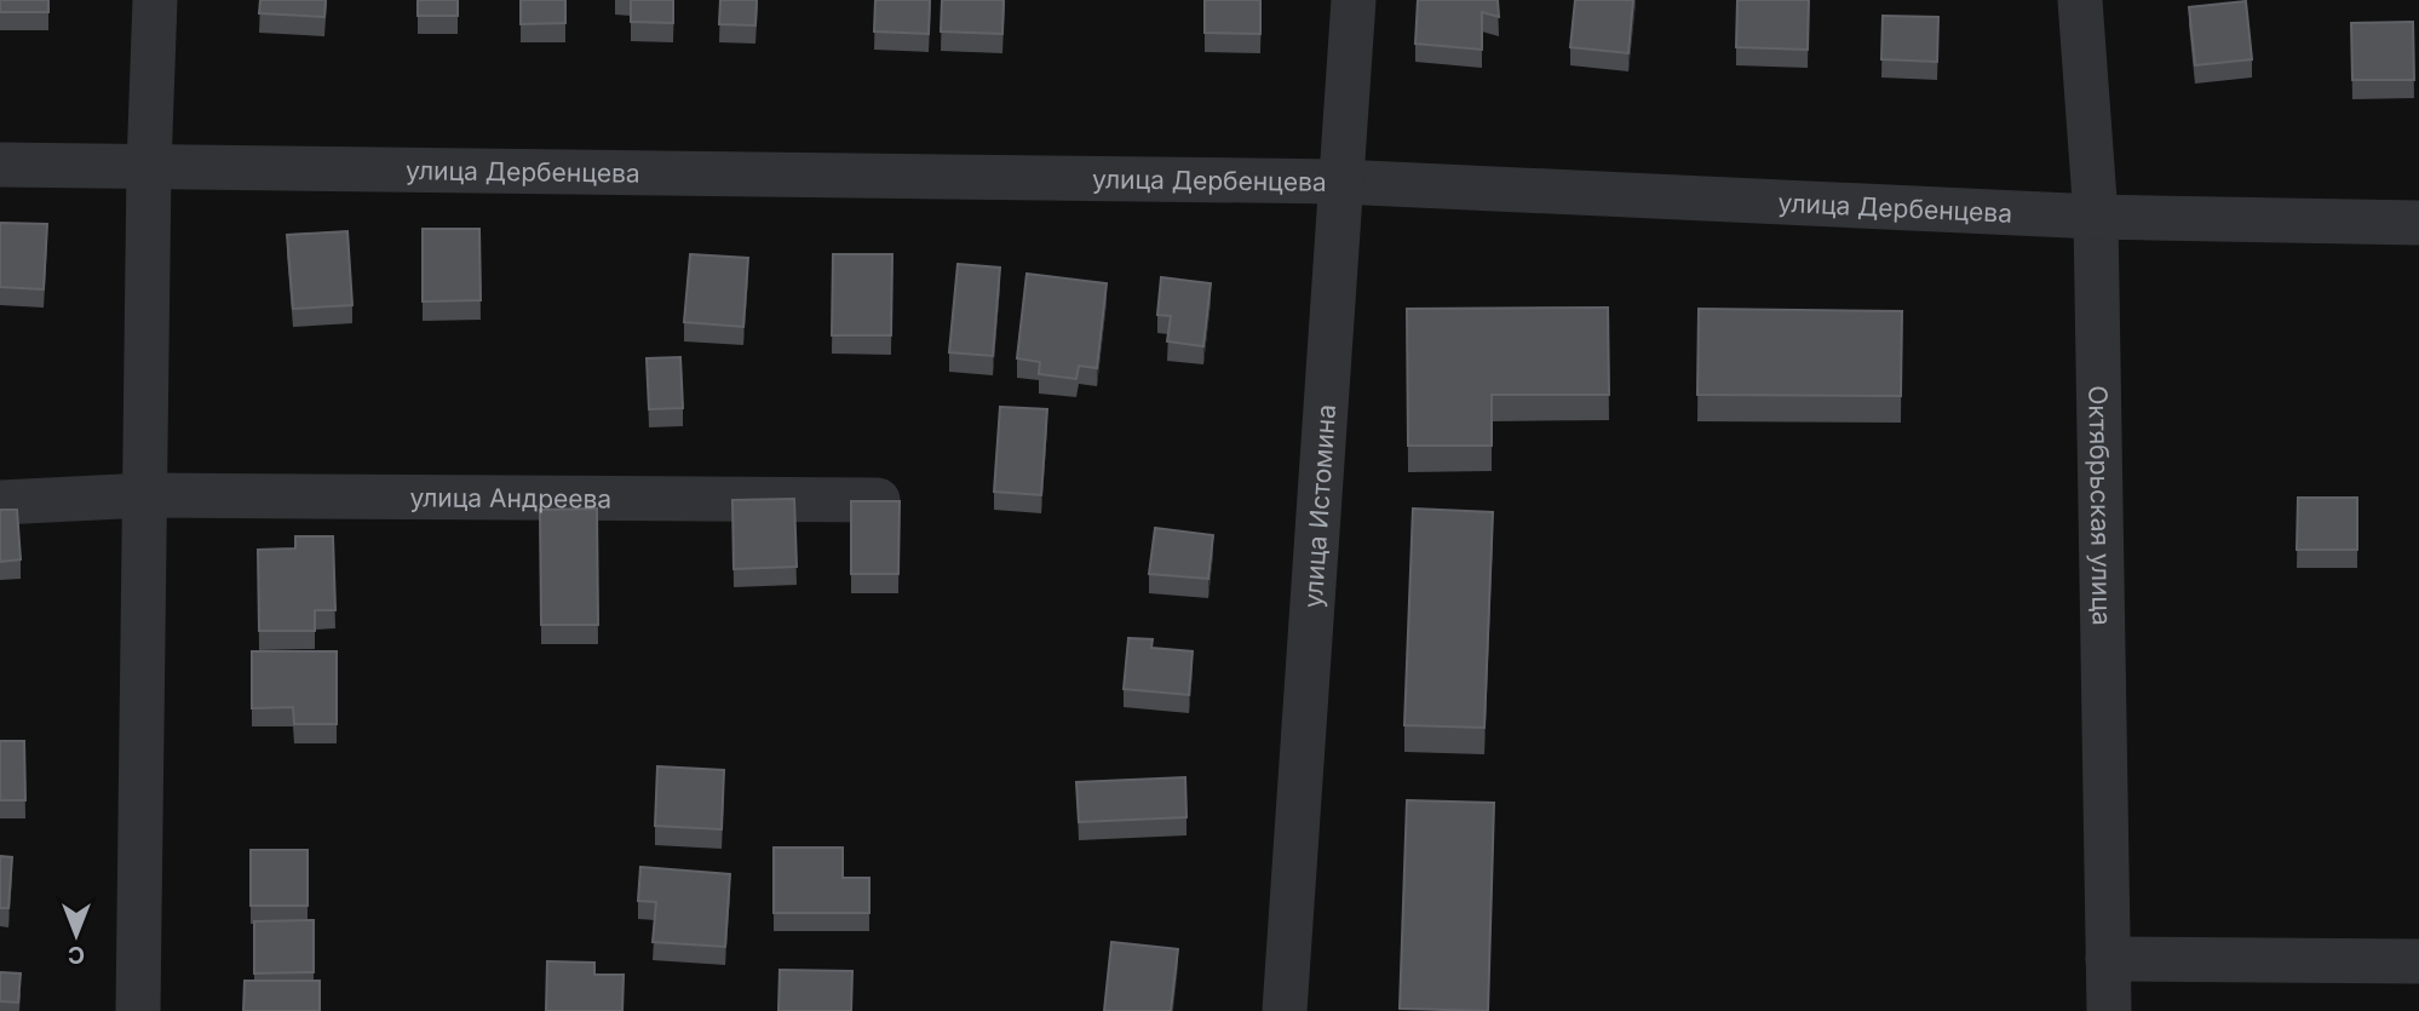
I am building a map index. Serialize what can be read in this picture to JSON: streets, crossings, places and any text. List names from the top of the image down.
{
  "streets": {
    "street": [
      "улица Дербенцева",
      "улица Андреева",
      "улица Истомина",
      "Октябрьская улица"
    ]
  },
  "crossings": [
    ["улица Дербенцева", "улица Истомина"],
    ["улица Дербенцева", "Октябрьская улица"]
  ],
  "north": "bottom"
}
